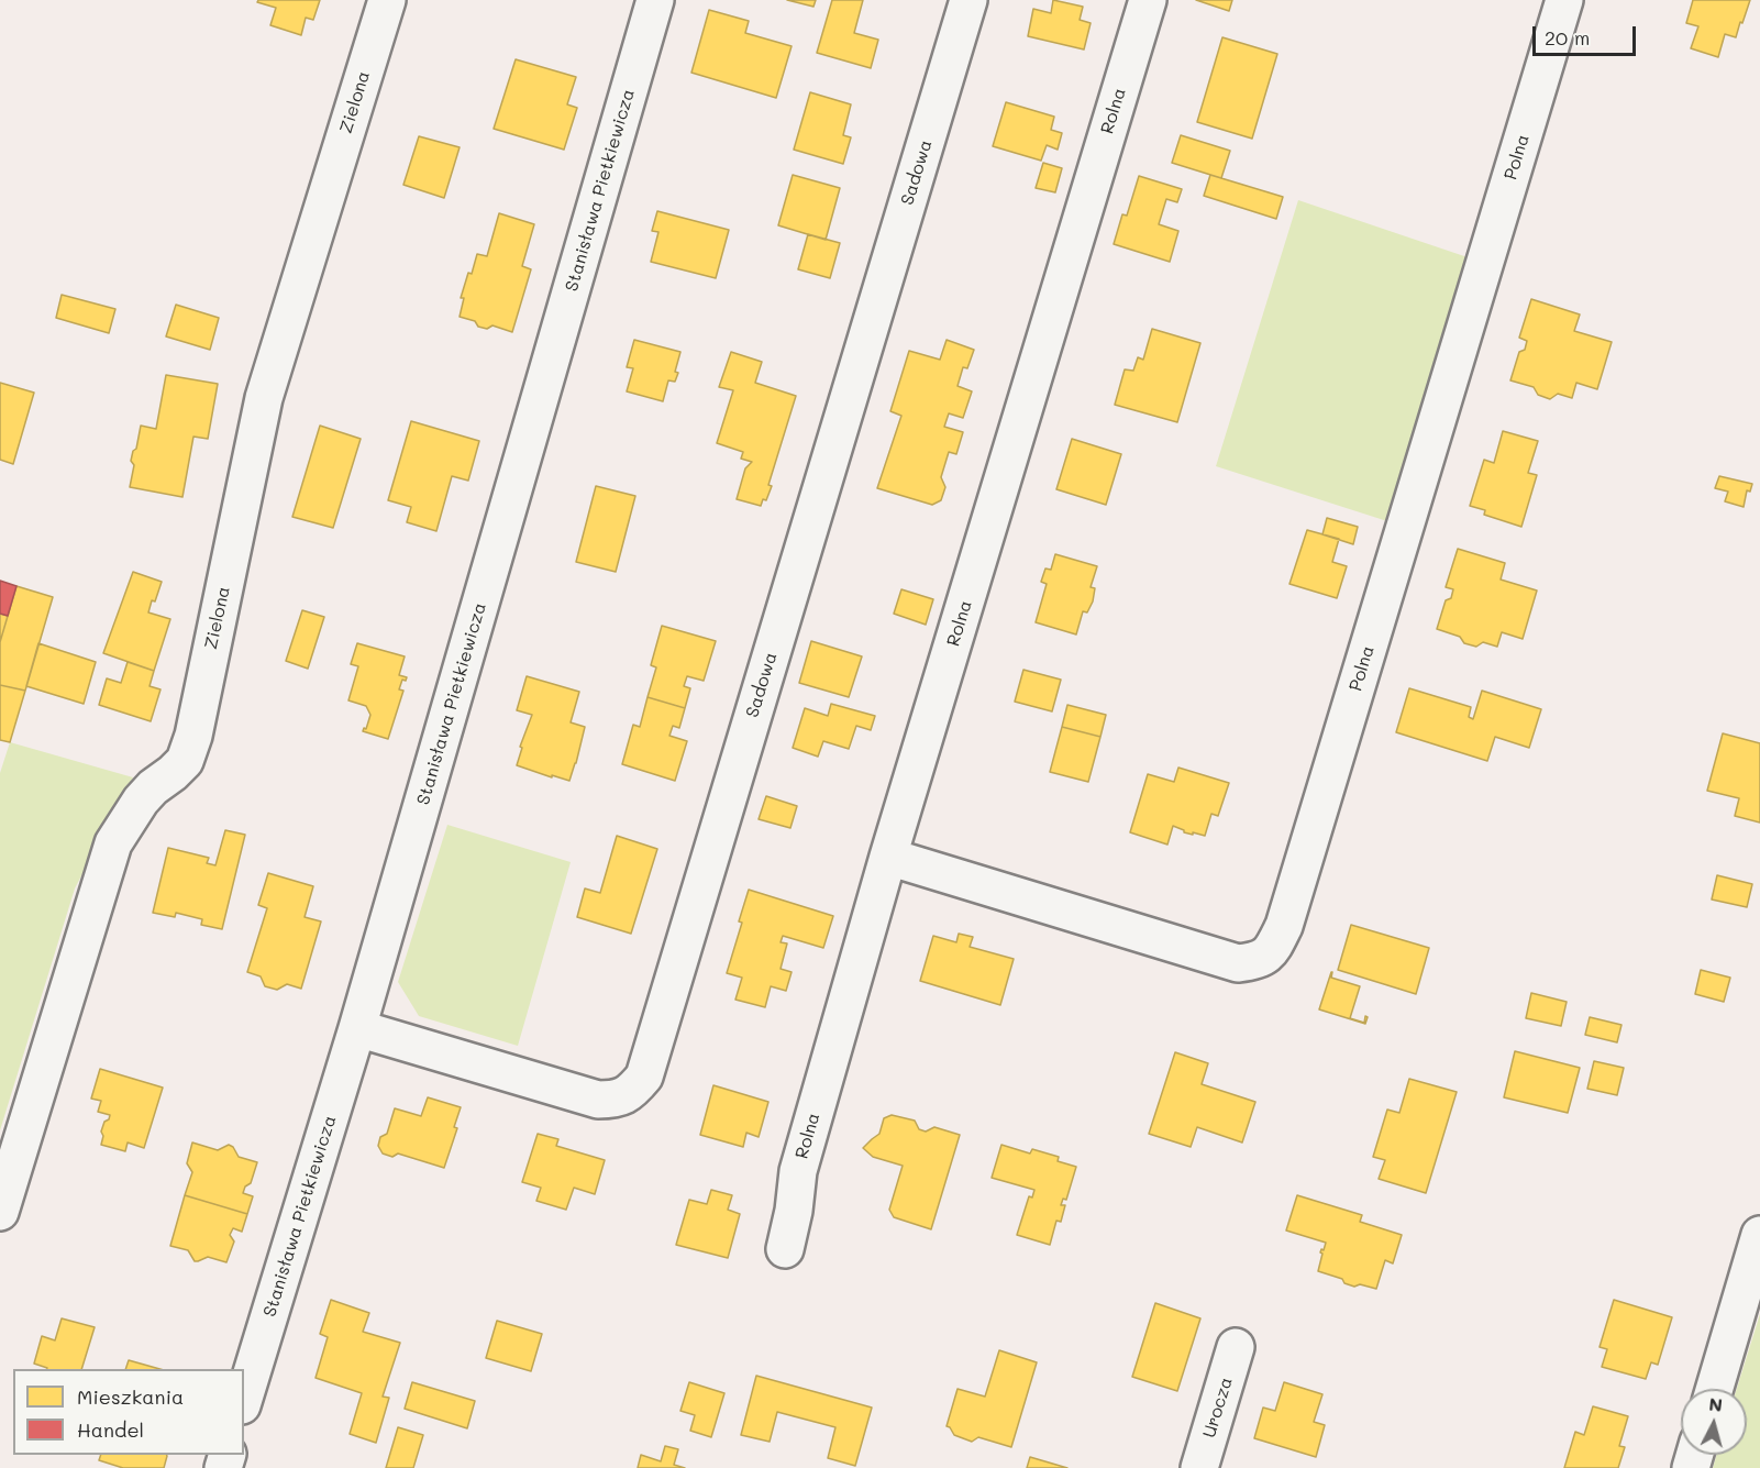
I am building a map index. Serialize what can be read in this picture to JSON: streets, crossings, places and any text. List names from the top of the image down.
{
  "streets": {
    "street": [
      "Zielona",
      "Rolna",
      "Polna",
      "Sadowa",
      "Stanisława Pietkiewicza",
      "Urocza"
    ]
  },
  "crossings": [
    ["Rolna", "Polna"],
    ["Sadowa", "Stanisława Pietkiewicza"]
  ],
  "legend": ["Mieszkania", "Handel"],
  "scale_bar": "20 m",
  "north": "top"
}
